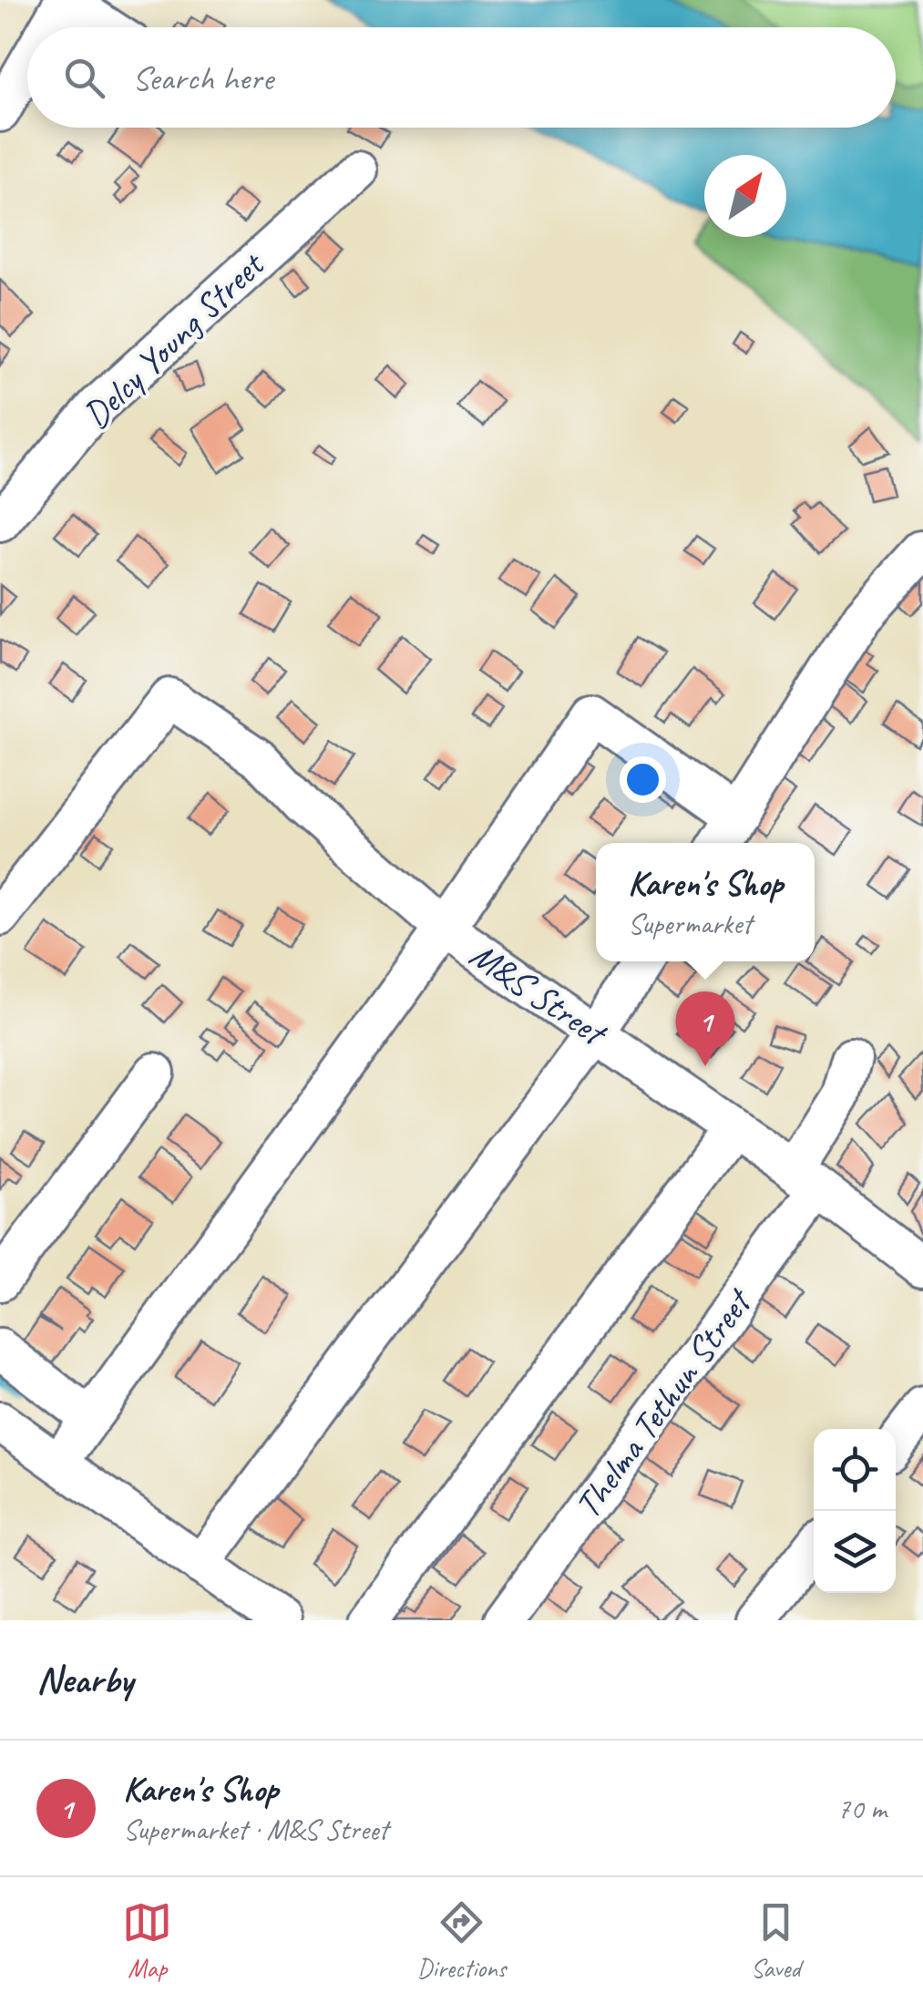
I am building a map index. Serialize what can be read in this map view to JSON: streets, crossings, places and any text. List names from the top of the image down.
{
  "streets": {
    "street": ["Delcy Young Street", "M&S Street", "Thelma Tethun Street"]
  },
  "crossings": [
    ["M&S Street", "Thelma Tethun Street"]
  ],
  "north": "top right",
  "page": {
    "search": "Search here",
    "popup": ["Karen's Shop", "Supermarket"],
    "pins": "1",
    "heading": "Nearby",
    "list": [
      {
        "mark": "1",
        "name": "Karen's Shop",
        "note": "Supermarket · M&S Street",
        "value": "70 m"
      }
    ],
    "nav": ["Map", "Directions", "Saved"]
  }
}
